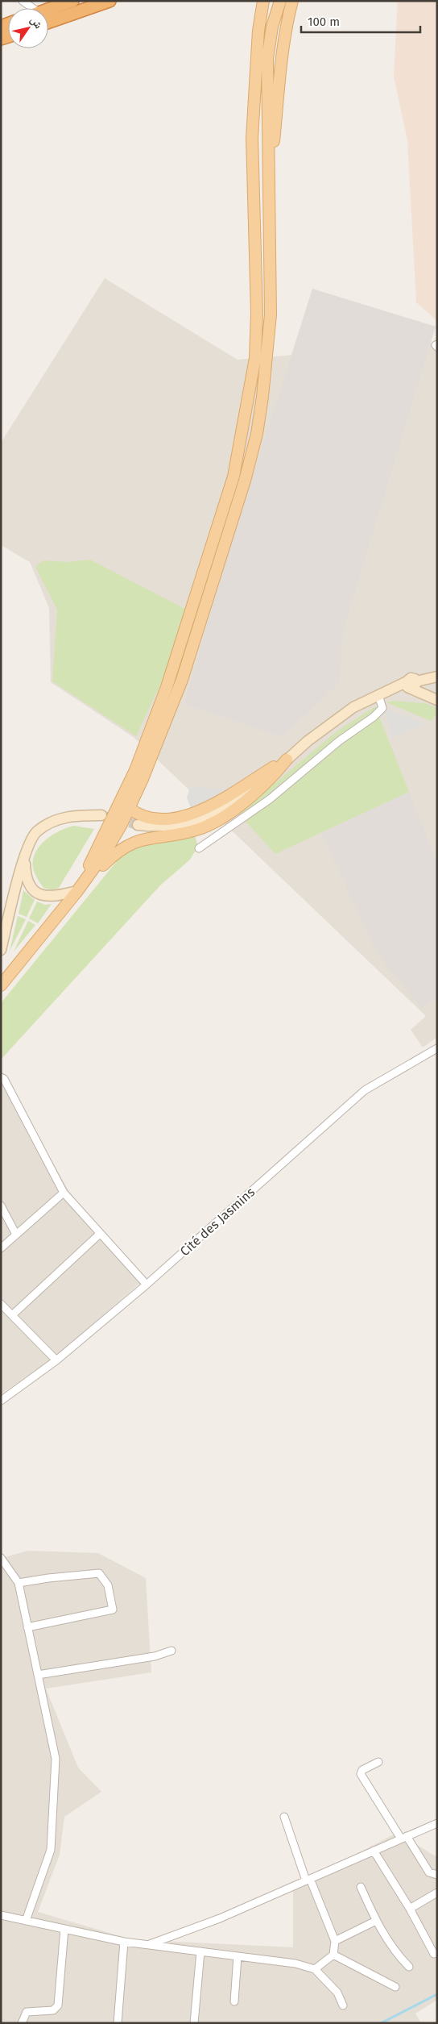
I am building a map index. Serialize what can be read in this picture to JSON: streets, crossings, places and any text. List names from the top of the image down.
{
  "streets": {
    "street": ["Cité des Jasmins"]
  },
  "scale_bar": "100 m",
  "north": "top right"
}
